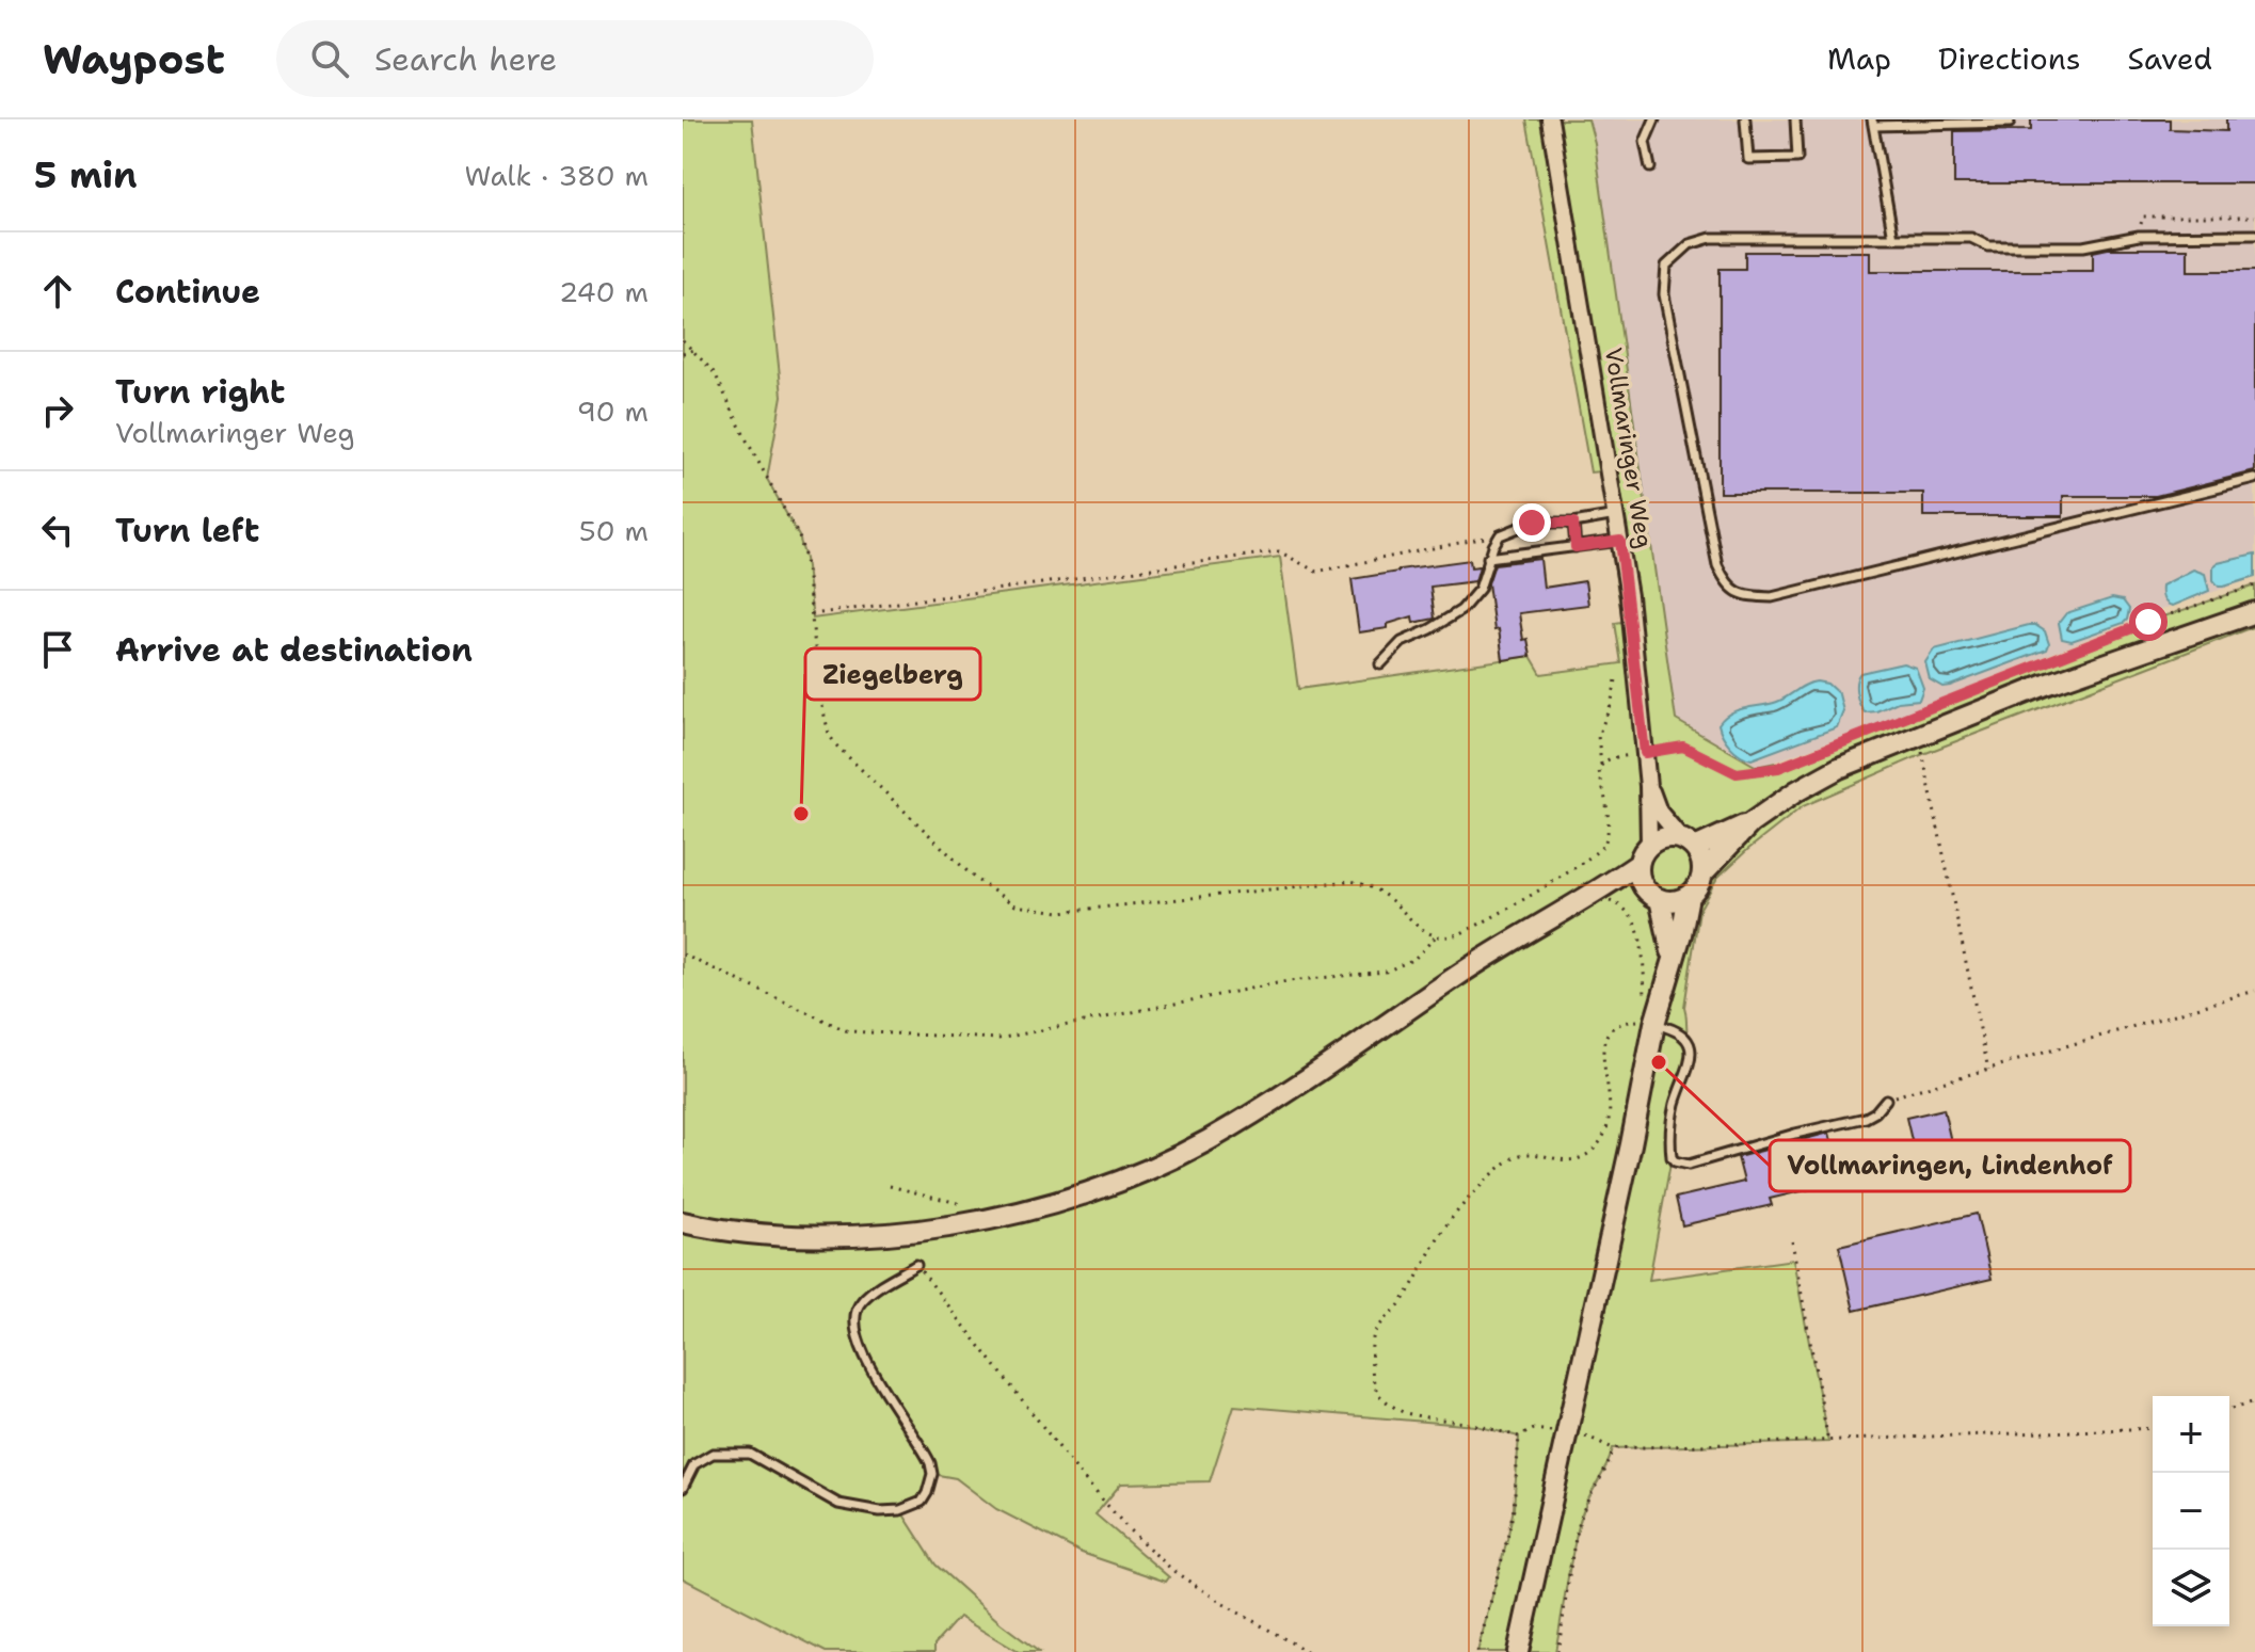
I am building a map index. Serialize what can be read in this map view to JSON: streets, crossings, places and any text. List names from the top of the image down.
{
  "streets": {
    "street": ["Vollmaringer Weg"]
  },
  "places": ["Ziegelberg", "Vollmaringen, Lindenhof"],
  "page": {
    "header": "Waypost",
    "search": "Search here",
    "nav": ["Map", "Directions", "Saved"],
    "heading": ["5 min", "Walk · 380 m"],
    "list": [
      ["Continue", "240 m"],
      ["Turn right", "Vollmaringer Weg", "90 m"],
      ["Turn left", "50 m"],
      "Arrive at destination"
    ],
    "map_buttons": ["+", "−"]
  }
}
